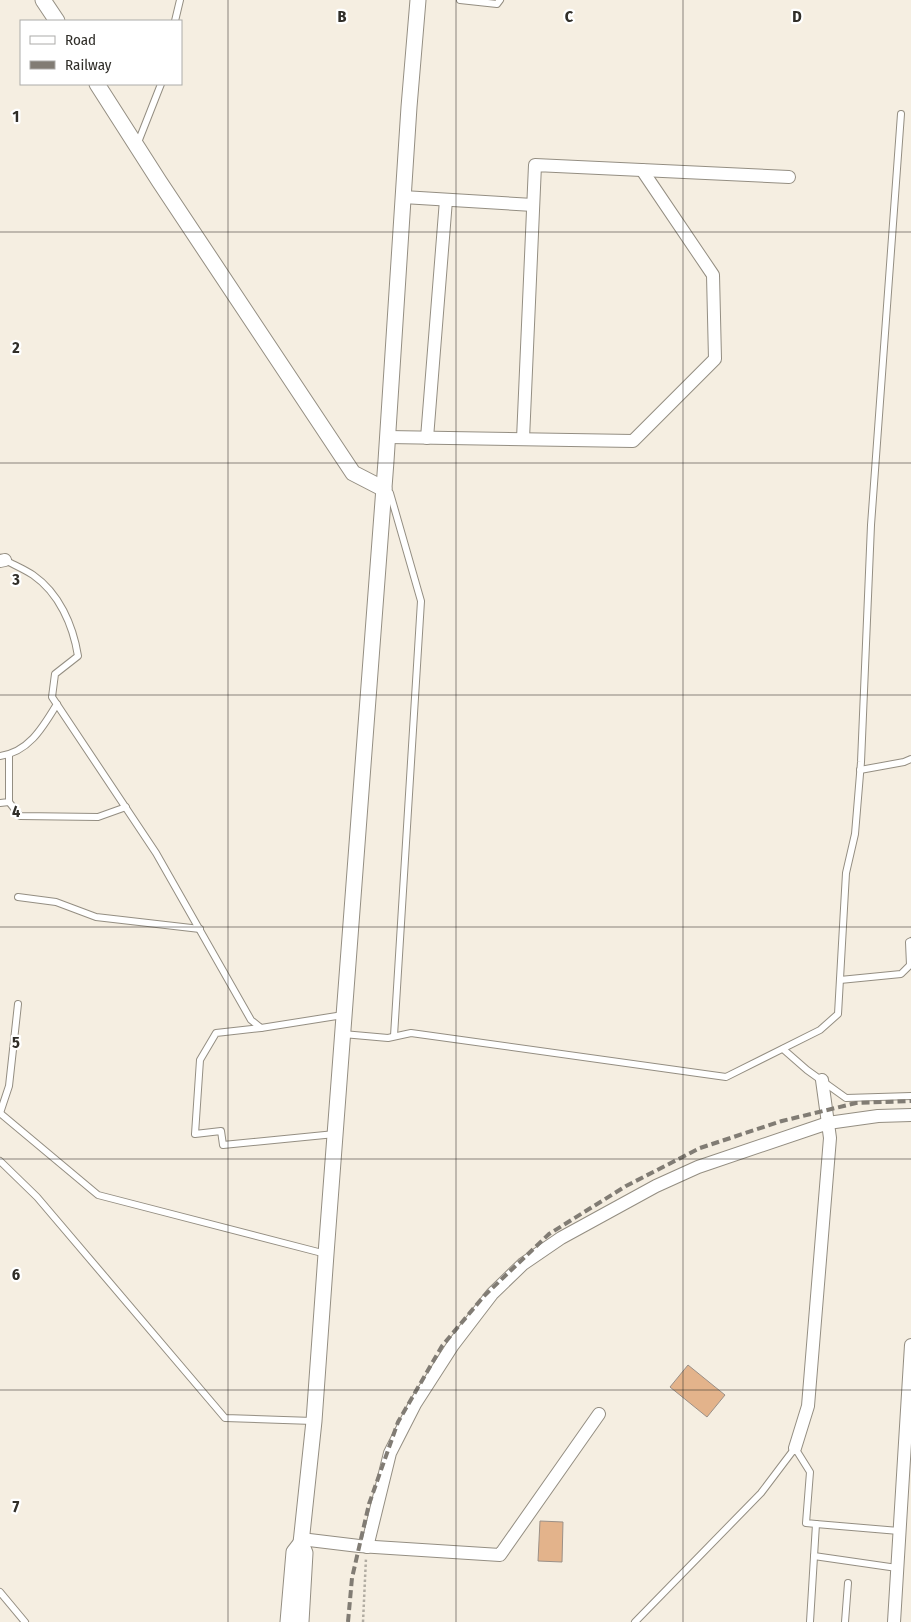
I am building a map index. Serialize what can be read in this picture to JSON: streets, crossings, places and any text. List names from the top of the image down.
{
  "legend": ["Road", "Railway"],
  "grid": {
    "columns": ["B", "C", "D"],
    "rows": [
      "1",
      "2",
      "3",
      "4",
      "5",
      "6",
      "7"
    ]
  }
}
